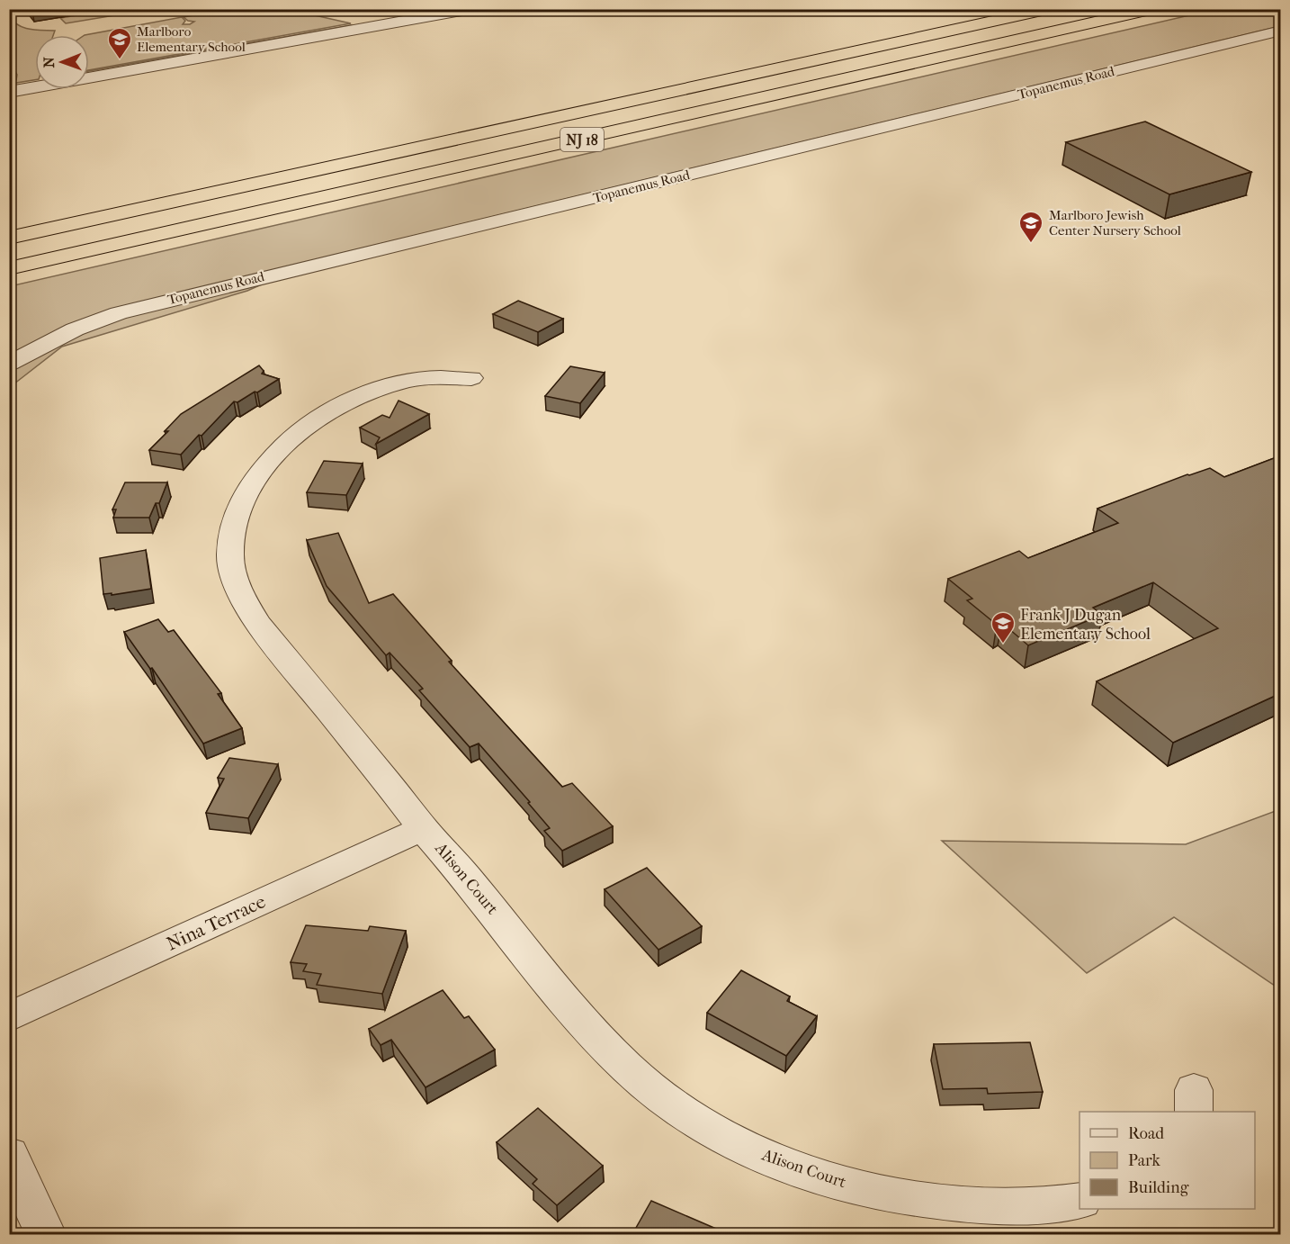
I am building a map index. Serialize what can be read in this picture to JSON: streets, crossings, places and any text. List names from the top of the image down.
{
  "streets": {
    "highway": ["NJ 18"],
    "street": ["Topanemus Road", "Alison Court", "Nina Terrace"]
  },
  "crossings": [
    ["Alison Court", "Nina Terrace"]
  ],
  "places": {
    "school or university": ["Marlboro Elementary School", "Marlboro Jewish Center Nursery School", "Frank J Dugan Elementary School"]
  },
  "legend": ["Road", "Park", "Building"],
  "north": "left"
}
